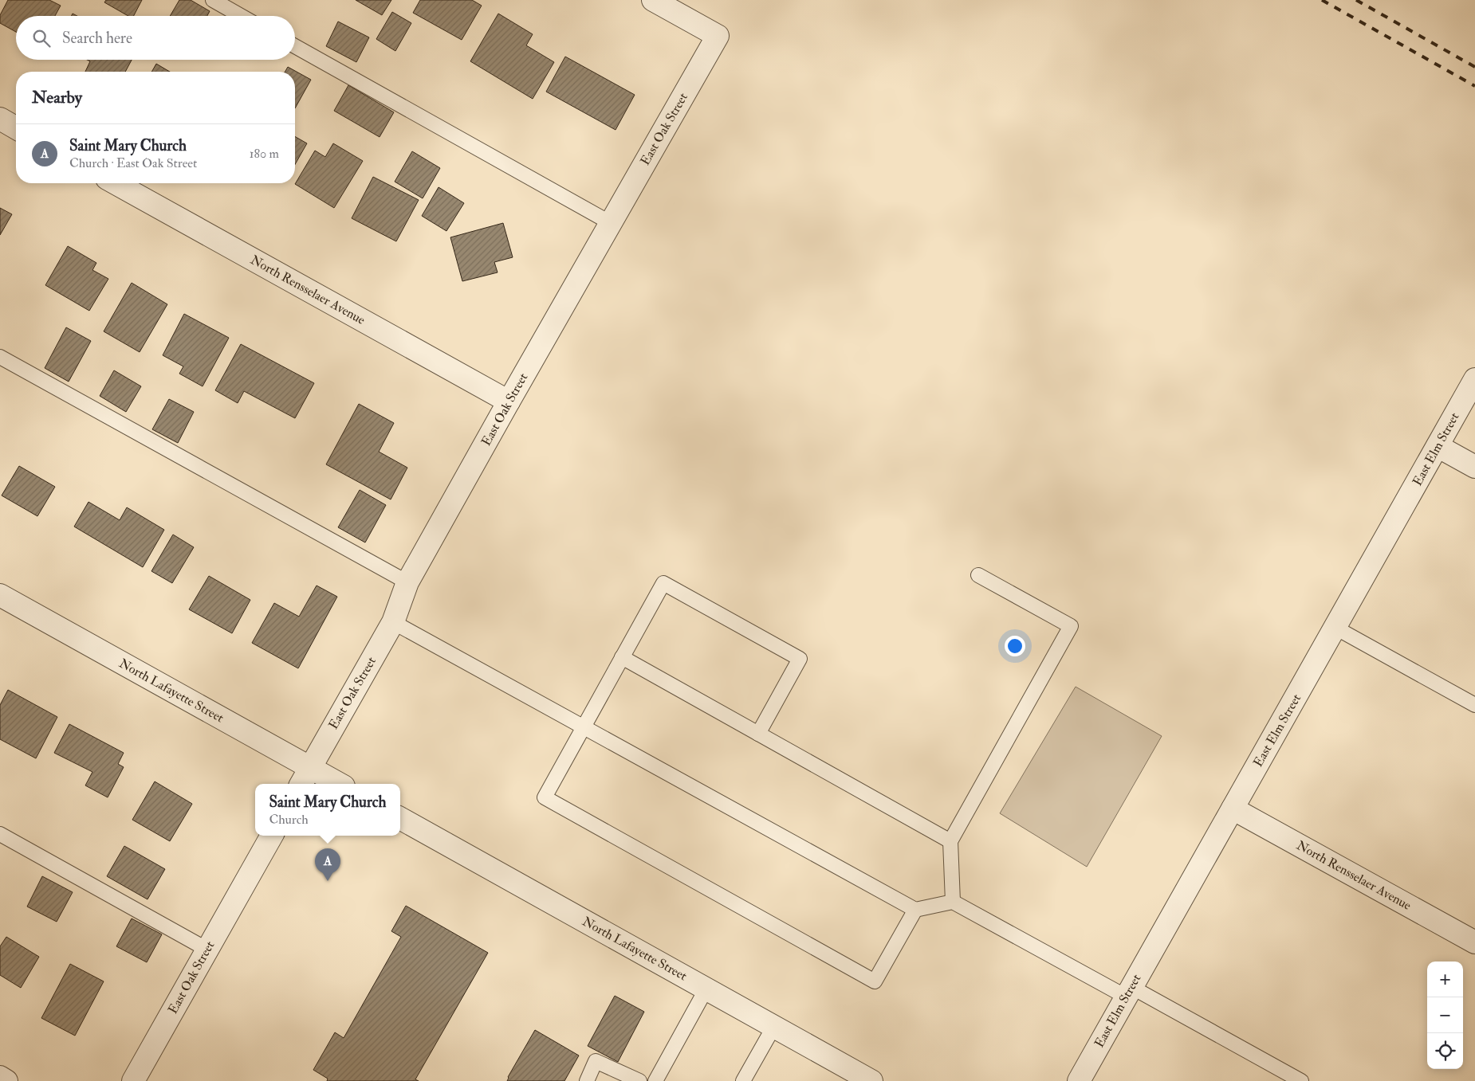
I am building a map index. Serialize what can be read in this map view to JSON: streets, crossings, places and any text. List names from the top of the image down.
{
  "streets": {
    "street": [
      "East Oak Street",
      "North Rensselaer Avenue",
      "East Elm Street",
      "North Lafayette Street"
    ]
  },
  "crossings": [
    ["East Oak Street", "North Rensselaer Avenue"],
    ["East Oak Street", "North Lafayette Street"],
    ["North Rensselaer Avenue", "East Elm Street"]
  ],
  "page": {
    "search": "Search here",
    "heading": "Nearby",
    "list": [
      {
        "mark": "A",
        "name": "Saint Mary Church",
        "note": "Church · East Oak Street",
        "value": "180 m"
      }
    ],
    "popup": ["Saint Mary Church", "Church"],
    "pins": "A",
    "map_buttons": ["+", "−"]
  }
}
